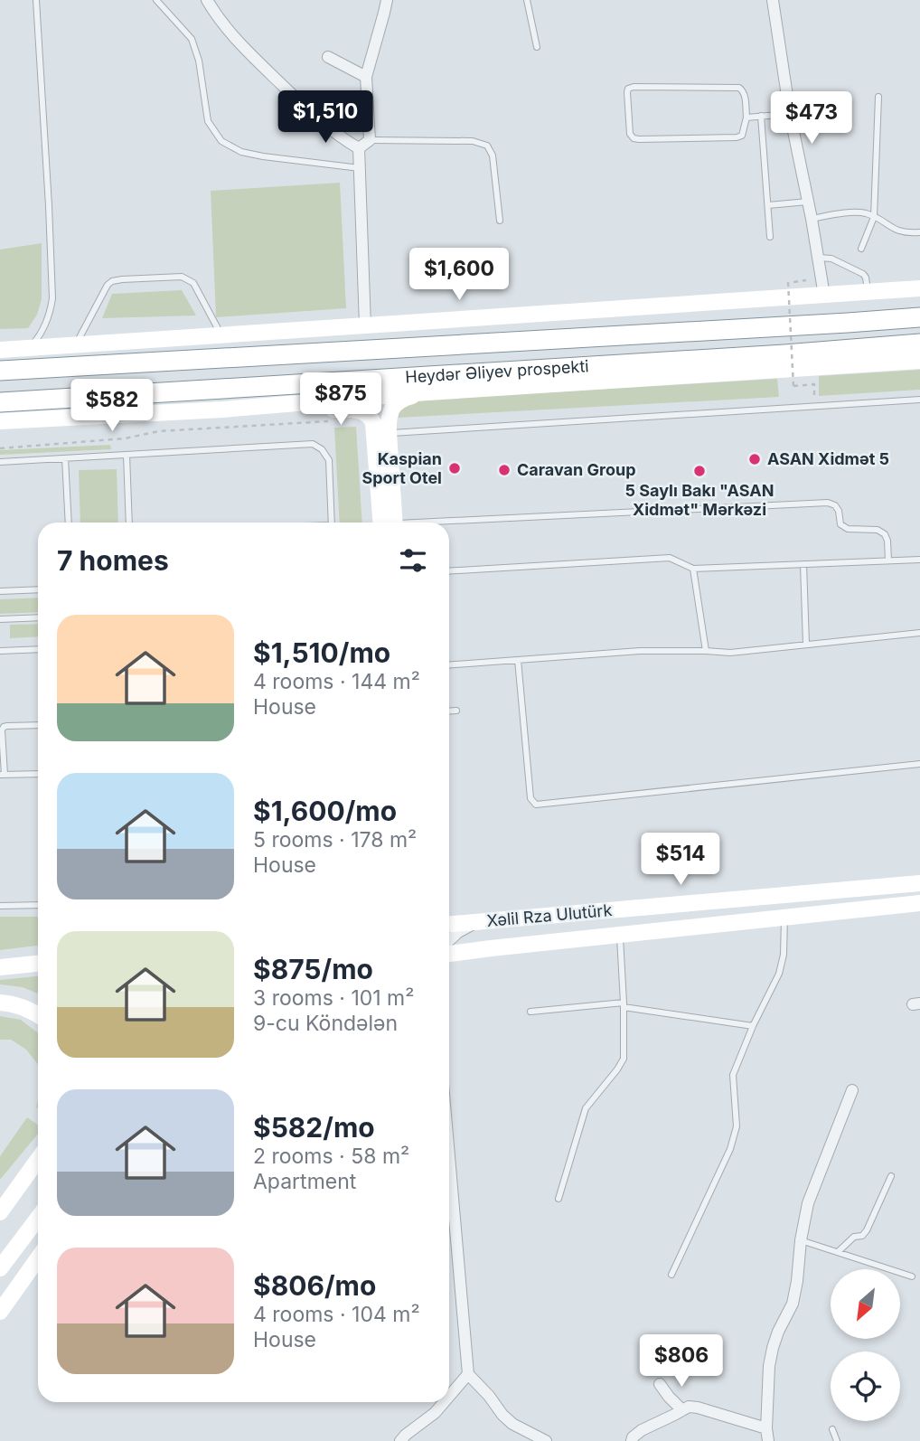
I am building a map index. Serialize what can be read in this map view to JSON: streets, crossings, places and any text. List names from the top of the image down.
{
  "streets": {
    "highway": ["Heydər Əliyev prospekti"],
    "main road": ["Xəlil Rza Ulutürk"]
  },
  "places": [
    "ASAN Xidmət 5",
    "Kaspian Sport Otel",
    "Caravan Group",
    "5 Saylı Bakı \"ASAN Xidmət\" Mərkəzi"
  ],
  "north": "bottom left",
  "page": {
    "price": [
      "$1,510",
      "$473",
      "$1,600",
      "$875",
      "$582",
      "$514",
      "$806"
    ],
    "heading": "7 homes",
    "list": [
      {
        "name": "$1,510/mo",
        "note": "4 rooms · 144 m² · House"
      },
      {
        "name": "$1,600/mo",
        "note": "5 rooms · 178 m² · House"
      },
      {
        "name": "$875/mo",
        "note": "3 rooms · 101 m² · 9-cu Köndələn"
      },
      {
        "name": "$582/mo",
        "note": "2 rooms · 58 m² · Apartment"
      },
      {
        "name": "$806/mo",
        "note": "4 rooms · 104 m² · House"
      }
    ]
  }
}
